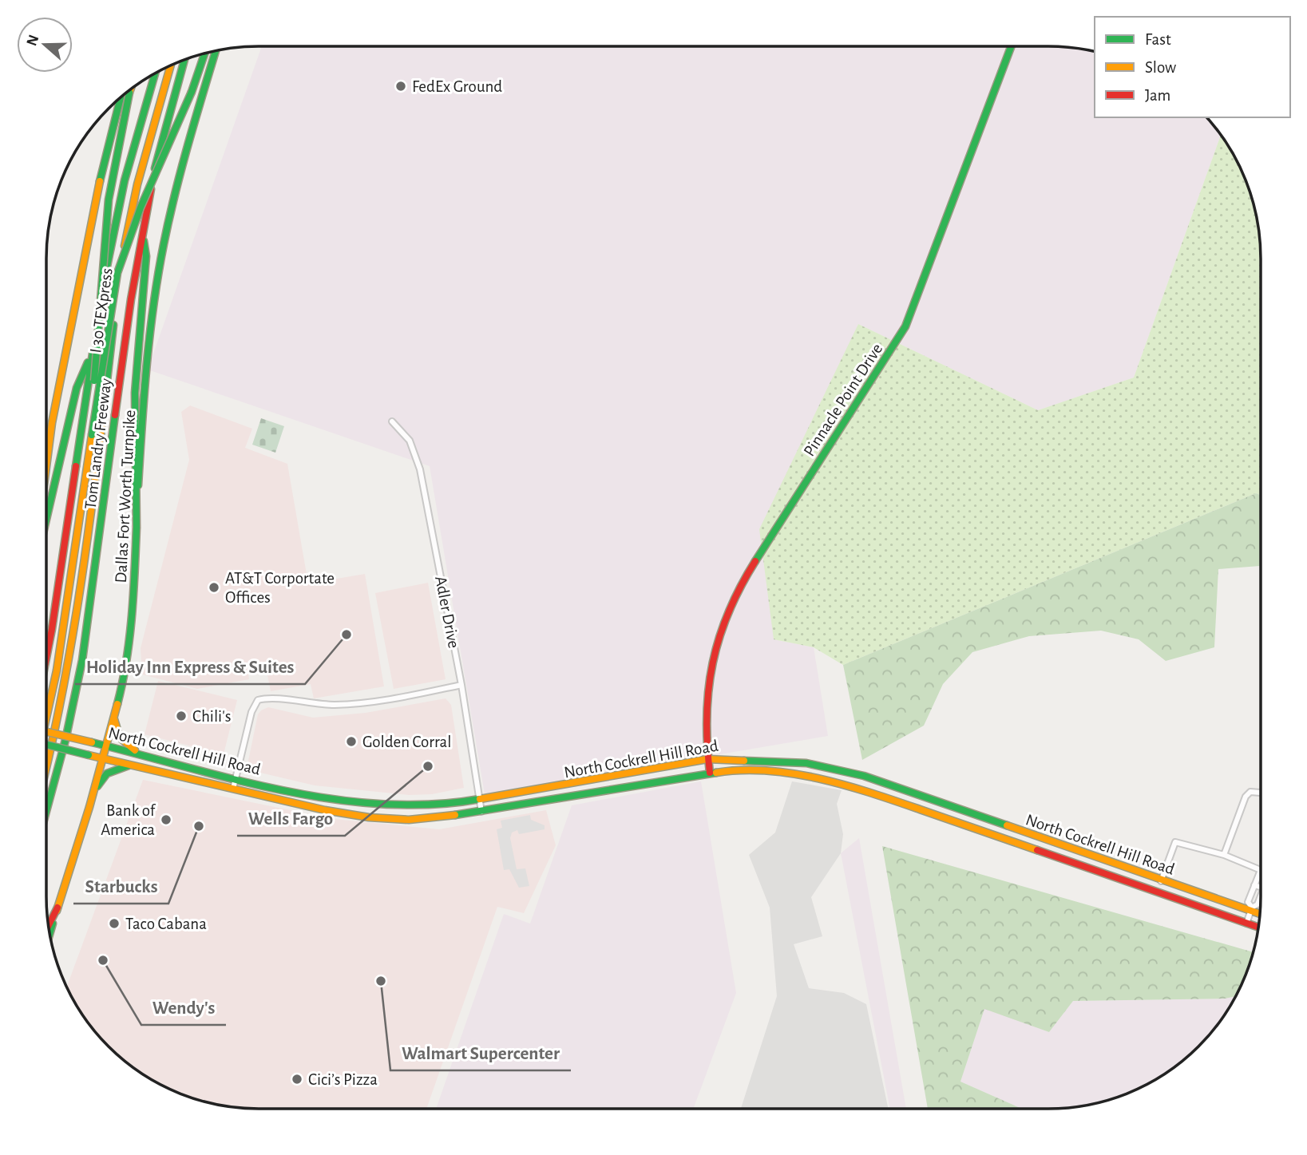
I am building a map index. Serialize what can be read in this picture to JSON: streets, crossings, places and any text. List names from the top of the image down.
{
  "streets": {
    "main road": [
      "I 30 TEXpress",
      "Pinnacle Point Drive",
      "Tom Landry Freeway",
      "Dallas Fort Worth Turnpike",
      "North Cockrell Hill Road"
    ],
    "street": ["Adler Drive"]
  },
  "crossings": [
    ["Pinnacle Point Drive", "North Cockrell Hill Road"],
    ["Dallas Fort Worth Turnpike", "North Cockrell Hill Road"],
    ["Adler Drive", "North Cockrell Hill Road"]
  ],
  "places": [
    "FedEx Ground",
    "AT&T Corportate Offices",
    "Holiday Inn Express & Suites",
    "Chili's",
    "Golden Corral",
    "Wells Fargo",
    "Bank of America",
    "Starbucks",
    "Taco Cabana",
    "Wendy's",
    "Walmart Supercenter",
    "Cici’s Pizza"
  ],
  "legend": ["Fast", "Slow", "Jam"],
  "north": "left"
}
